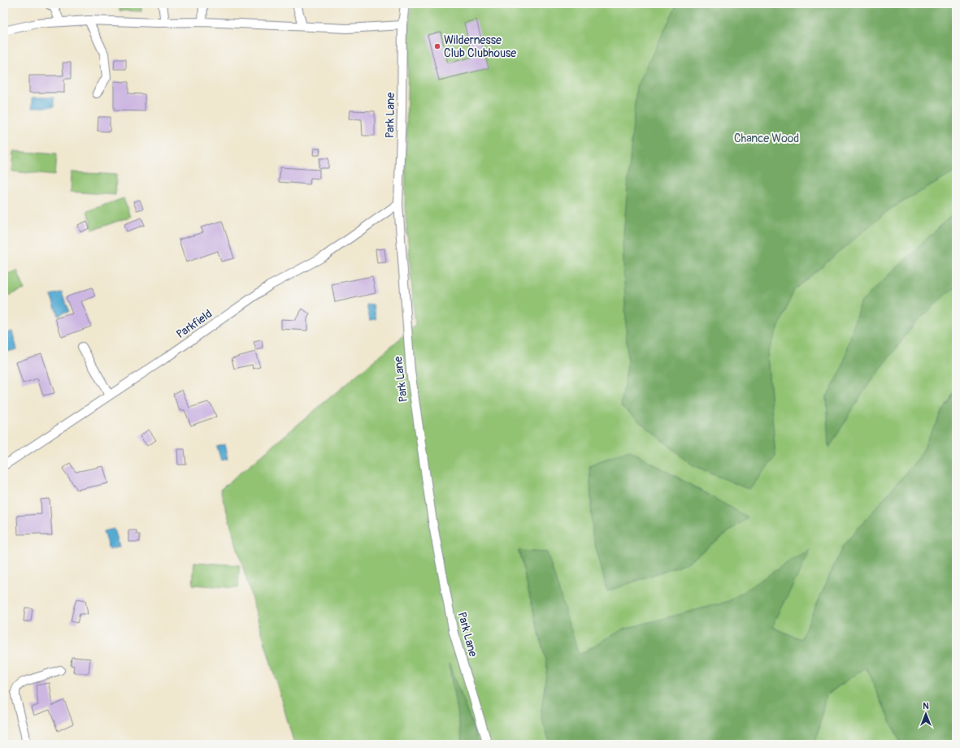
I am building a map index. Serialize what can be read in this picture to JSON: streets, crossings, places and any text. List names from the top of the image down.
{
  "streets": {
    "street": ["Park Lane", "Parkfield"]
  },
  "crossings": [
    ["Park Lane", "Parkfield"]
  ],
  "parks": ["Chance Wood"],
  "places": ["Wildernesse Club Clubhouse"],
  "north": "top"
}
